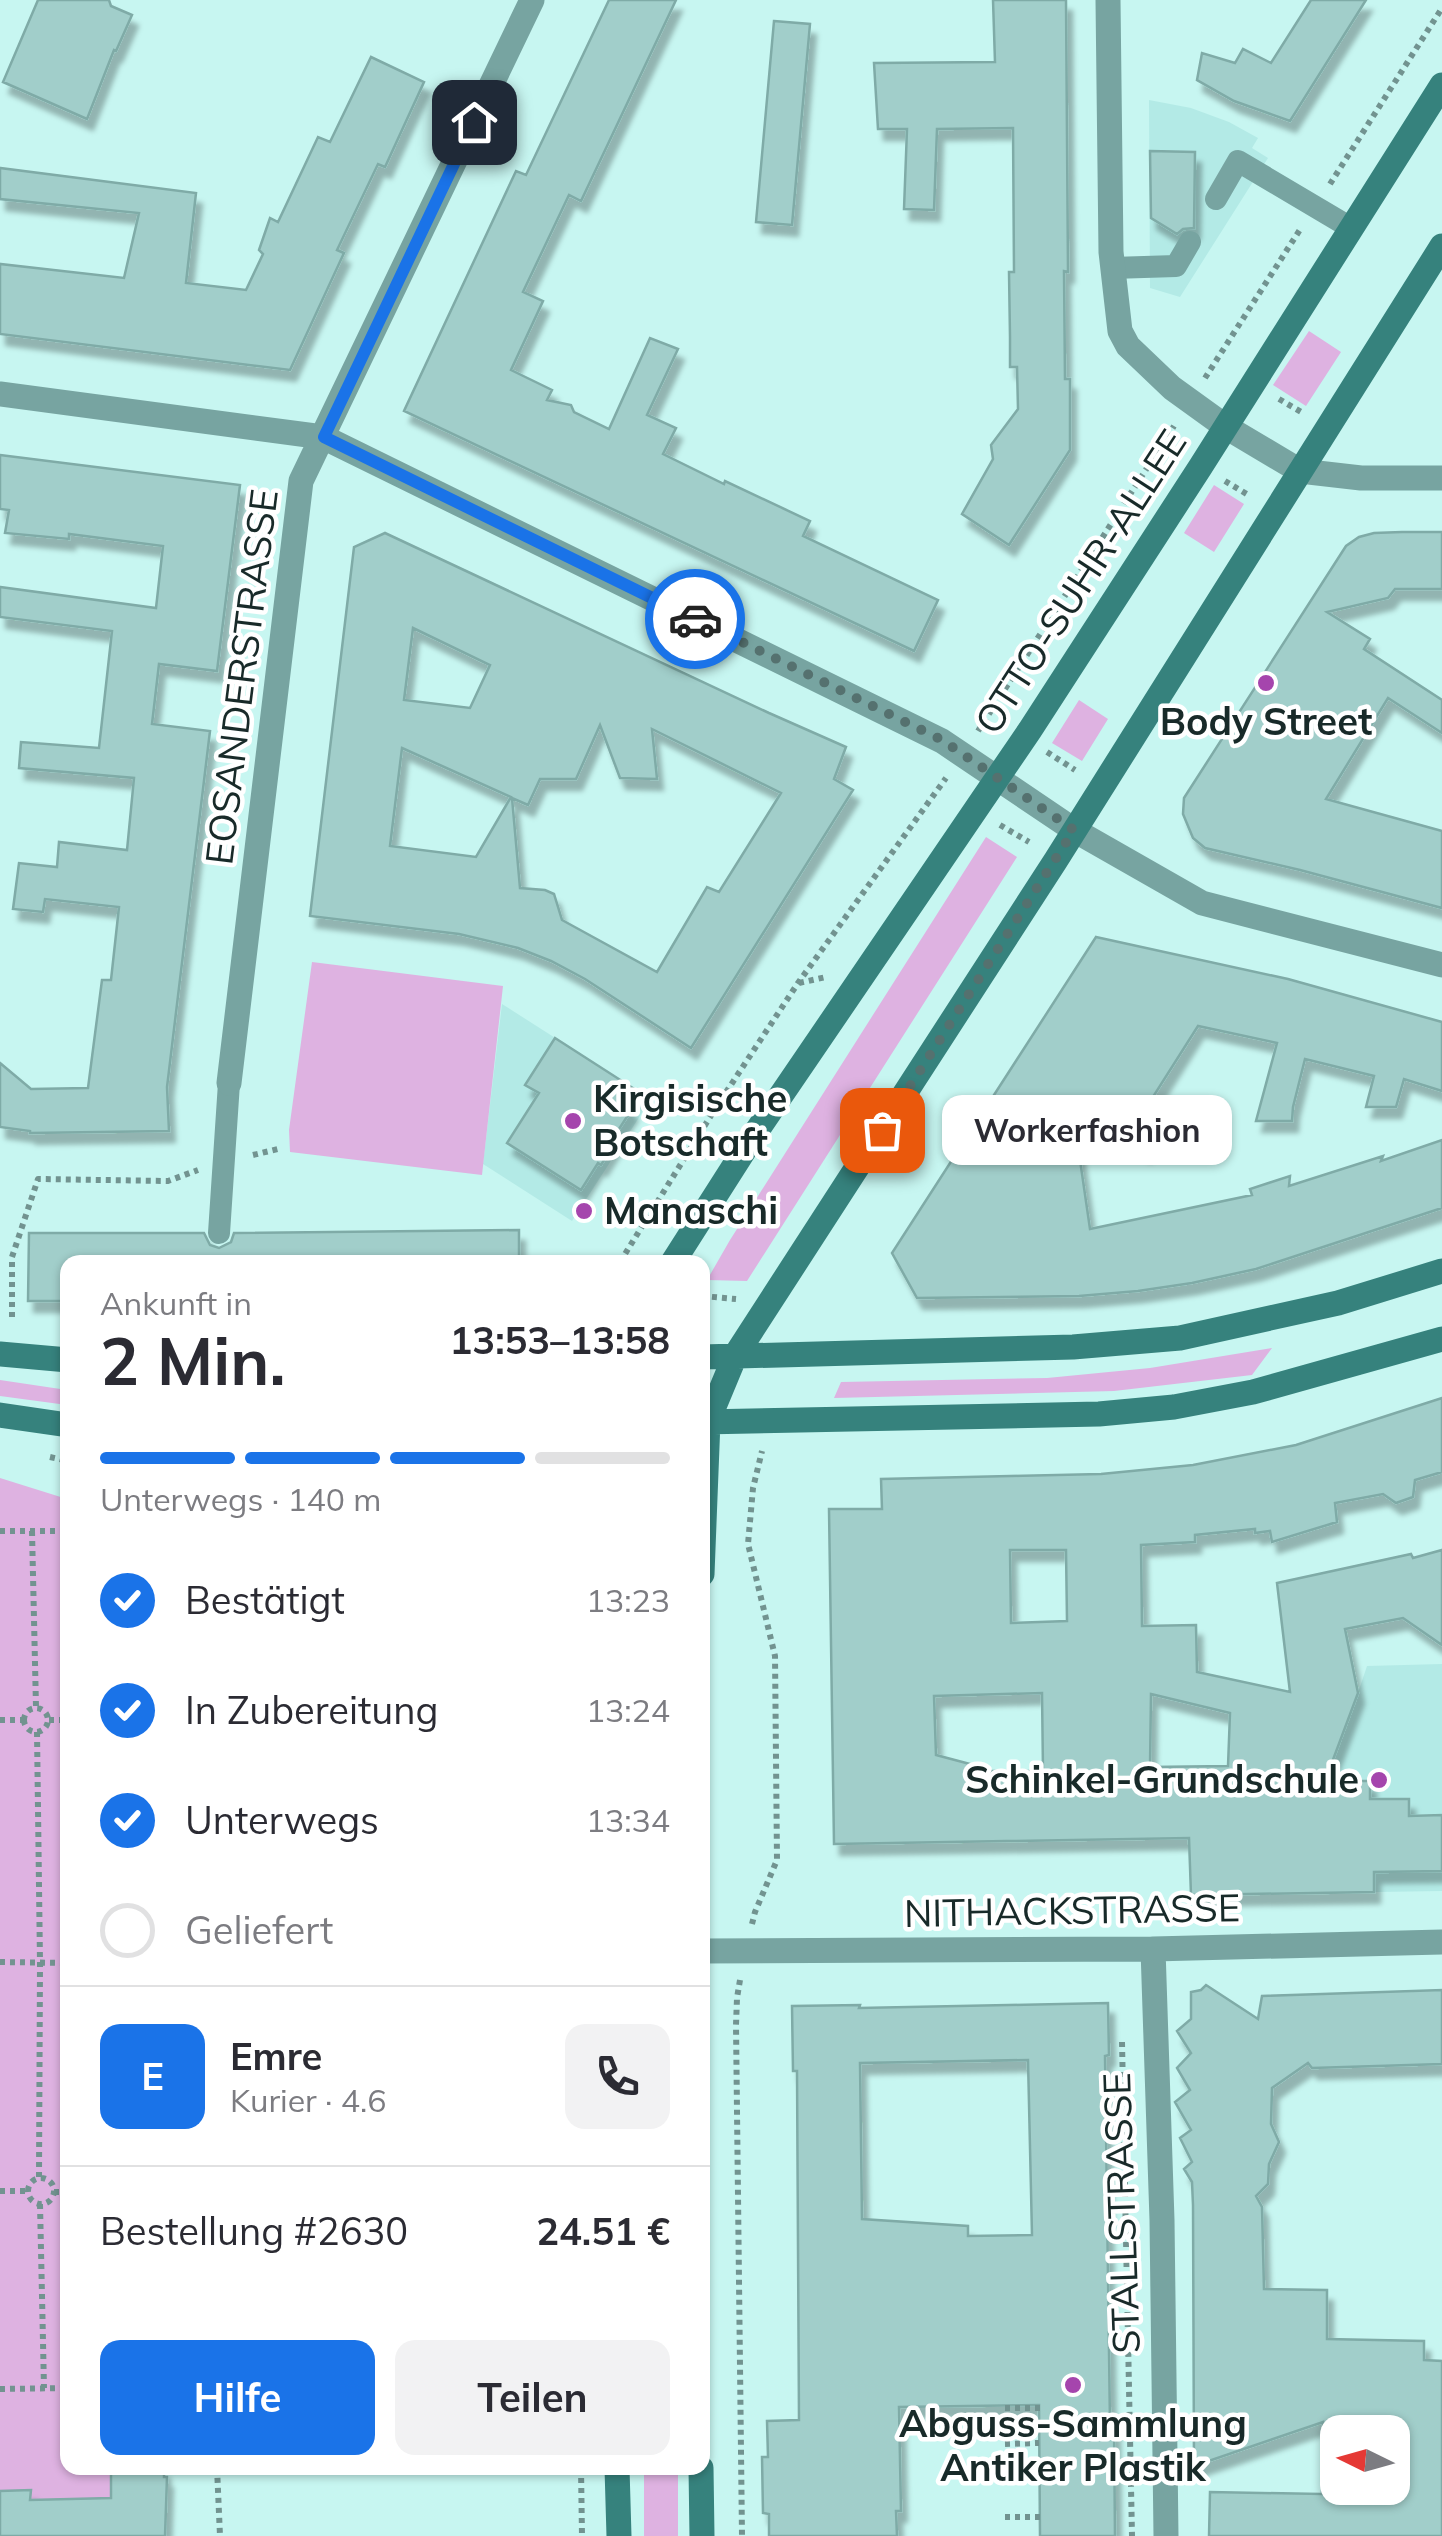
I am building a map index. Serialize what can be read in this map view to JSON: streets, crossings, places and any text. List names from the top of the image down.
{
  "streets": {
    "main road": ["OTTO-SUHR-ALLEE"],
    "street": ["EOSANDERSTRASSE", "NITHACKSTRASSE", "STALLSTRASSE"]
  },
  "crossings": [
    ["NITHACKSTRASSE", "STALLSTRASSE"]
  ],
  "places": [
    "Body Street",
    "Kirgisische Botschaft",
    "Workerfashion",
    "Manaschi",
    "Schinkel-Grundschule",
    "Abguss-Sammlung Antiker Plastik"
  ],
  "north": "left",
  "page": {
    "bubble": "Workerfashion",
    "heading": ["2 Min.", "Ankunft in", "13:53–13:58"],
    "panel": [
      "Emre",
      "Kurier · 4.6",
      "Bestellung #2630",
      "24.51 €"
    ],
    "bar": "Unterwegs · 140 m",
    "list": [
      ["Bestätigt", "13:23"],
      ["In Zubereitung", "13:24"],
      ["Unterwegs", "13:34"],
      "Geliefert"
    ],
    "round": "E",
    "buttons": ["Hilfe", "Teilen"]
  }
}
